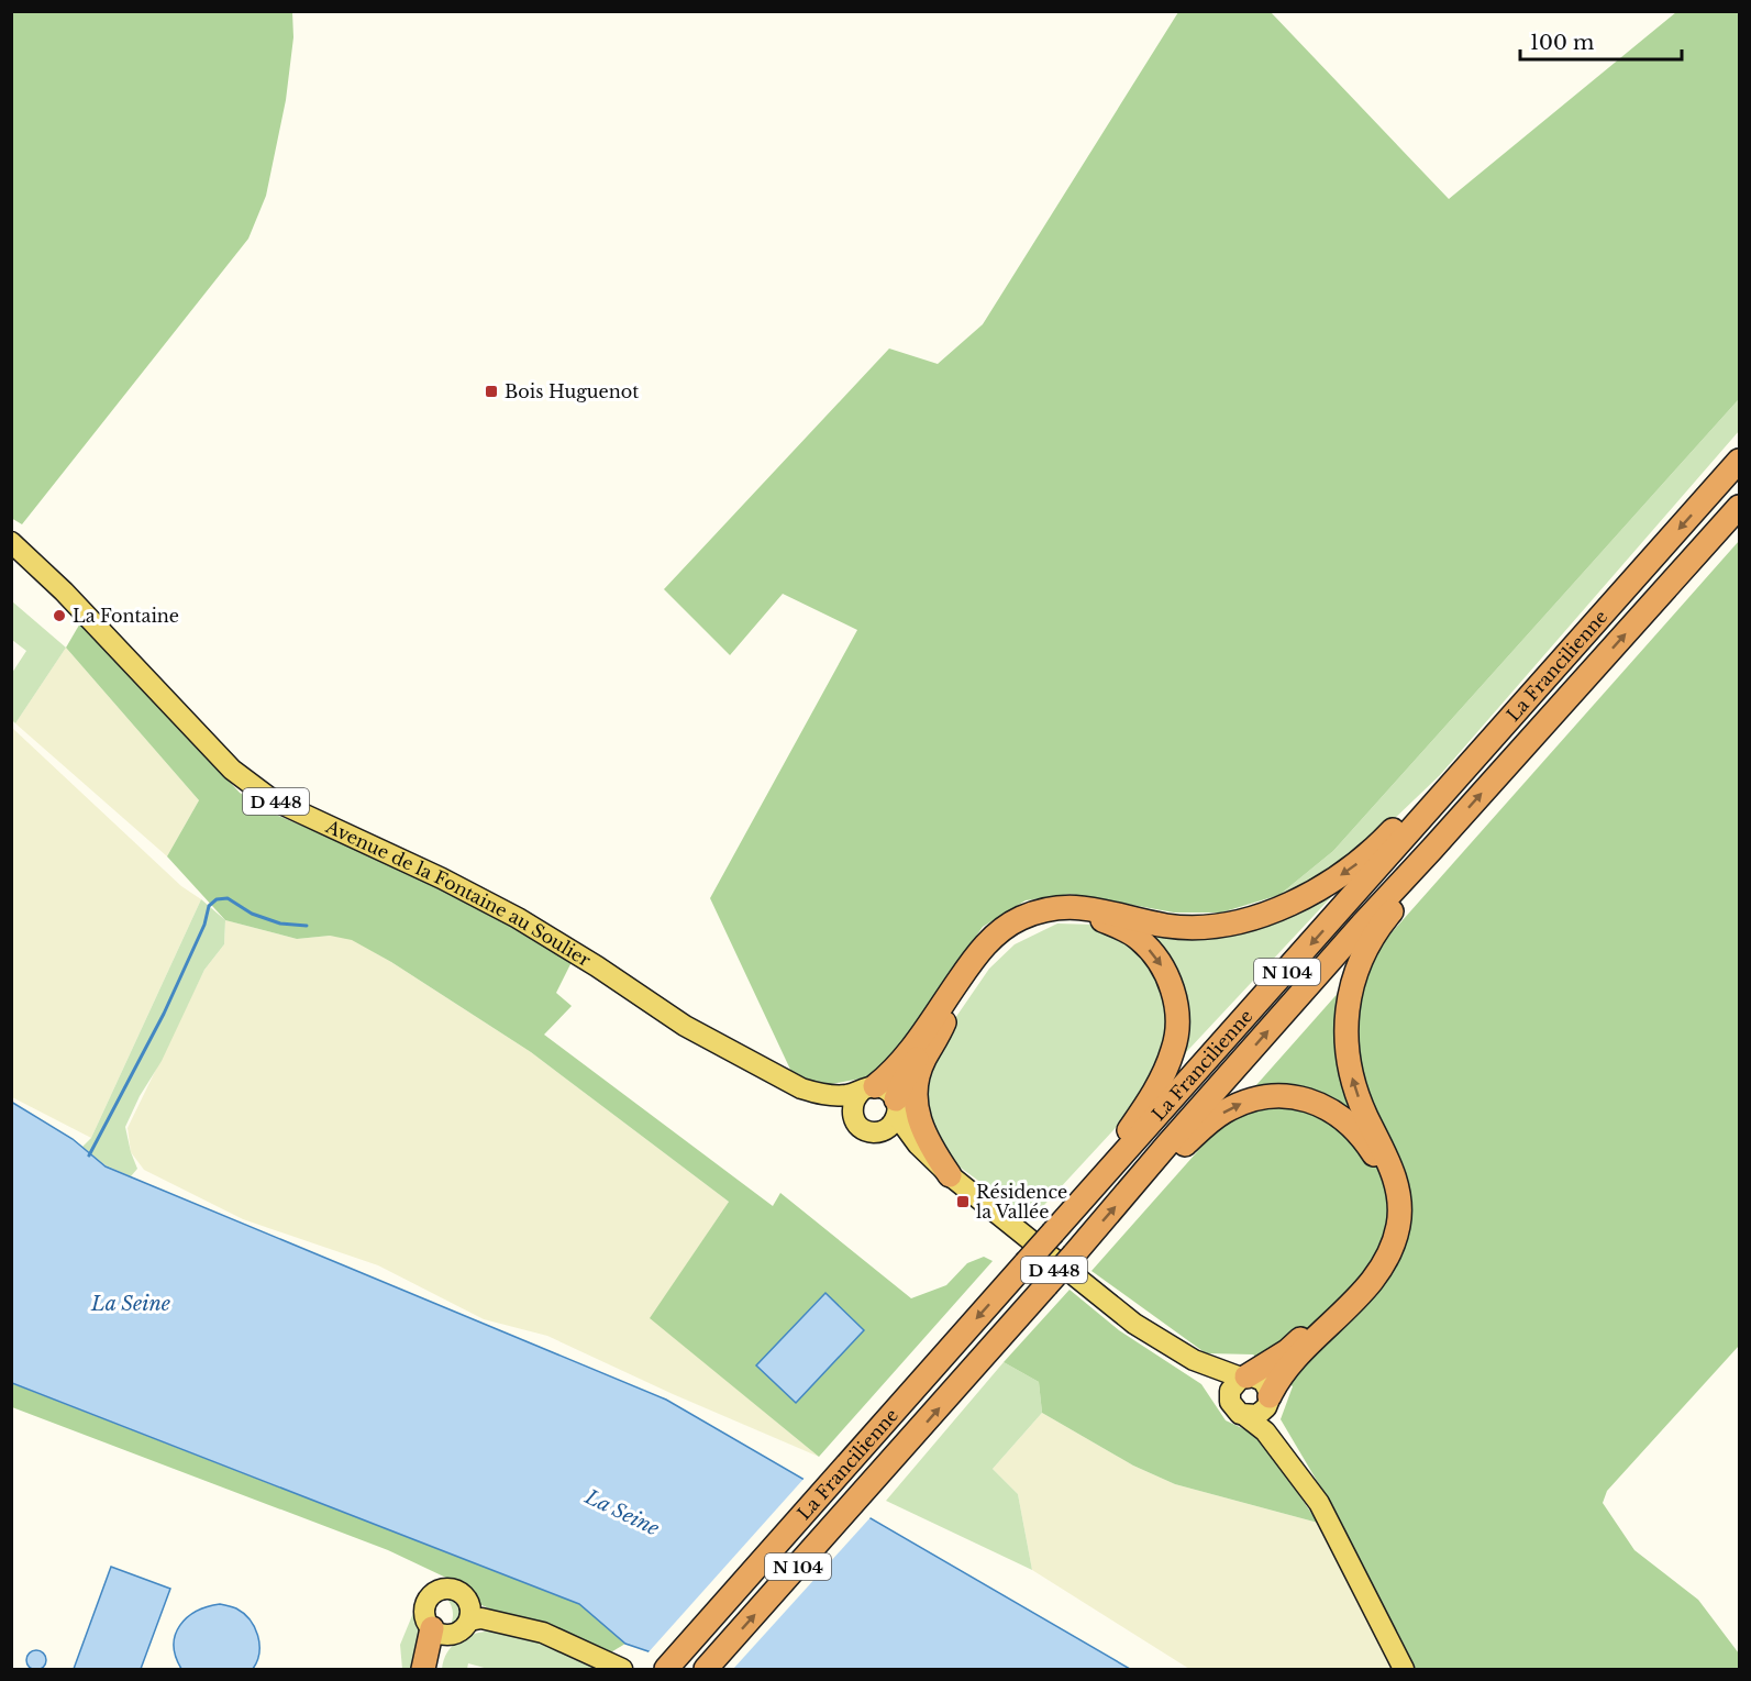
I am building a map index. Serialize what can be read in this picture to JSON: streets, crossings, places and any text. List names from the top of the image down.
{
  "streets": {
    "highway": ["La Francilienne", "N 104"],
    "main road": ["D 448", "Avenue de la Fontaine au Soulier"]
  },
  "crossings": [
    ["D 448", "Avenue de la Fontaine au Soulier"]
  ],
  "water": ["La Seine"],
  "places": {
    "transit": ["Bois Huguenot", "Résidence la Vallée"],
    "other": ["La Fontaine"]
  },
  "scale_bar": "100 m"
}
